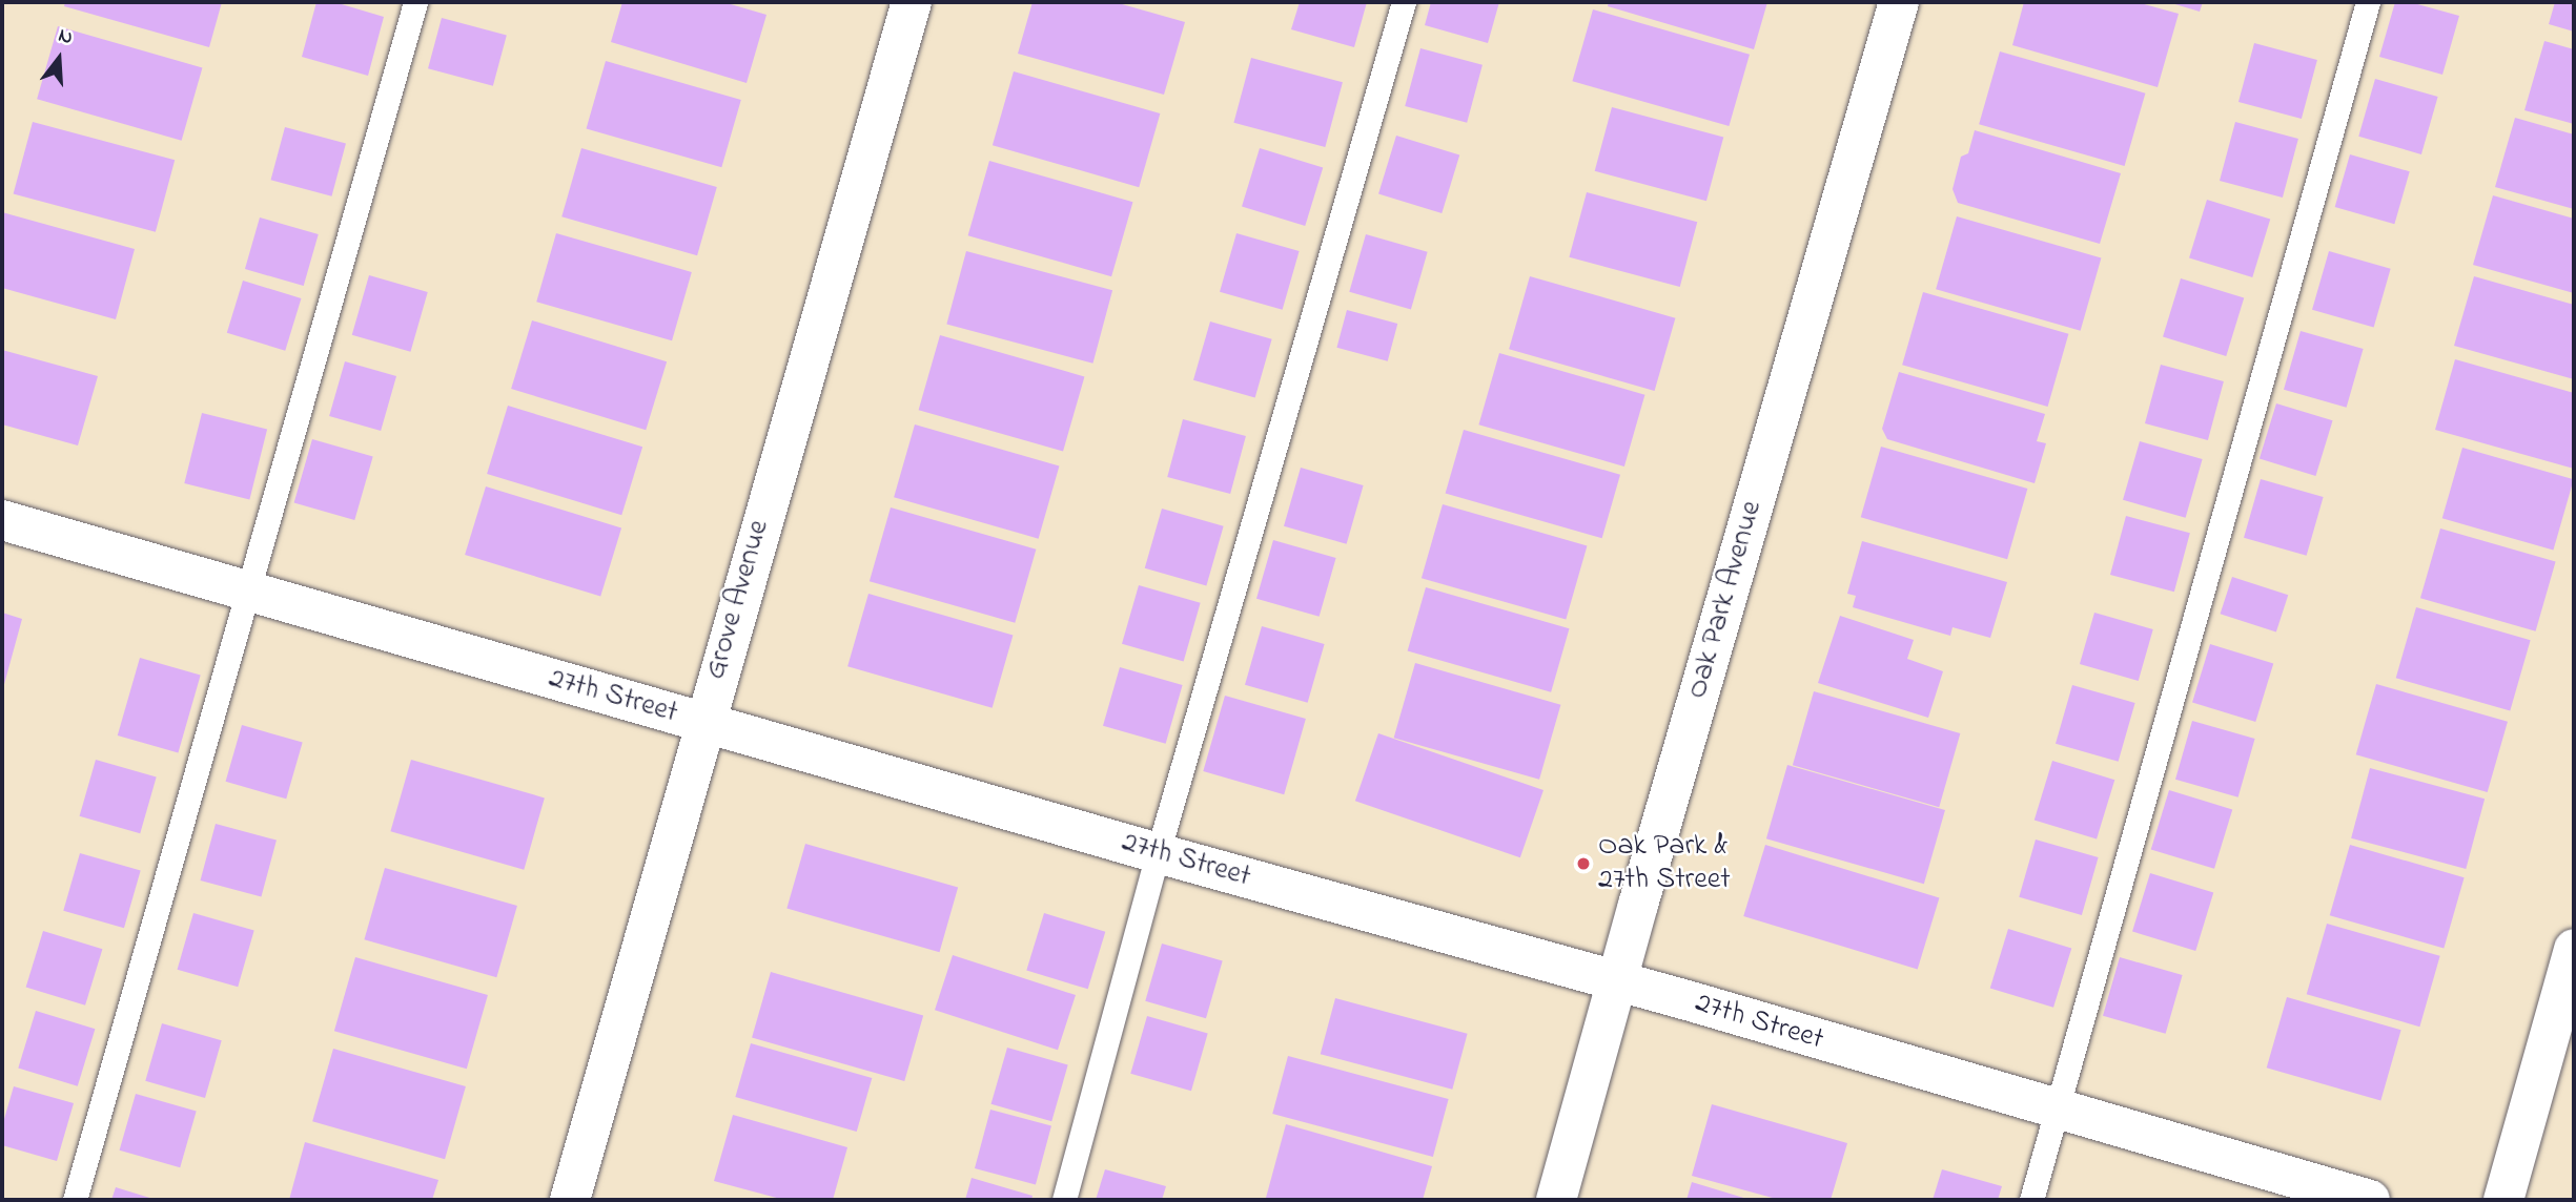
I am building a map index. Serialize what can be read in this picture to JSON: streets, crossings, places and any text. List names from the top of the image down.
{
  "streets": {
    "street": ["Grove Avenue", "Oak Park Avenue", "27th Street"]
  },
  "crossings": [
    ["Grove Avenue", "27th Street"],
    ["Oak Park Avenue", "27th Street"]
  ],
  "places": ["Oak Park & 27th Street"],
  "north": "top"
}
